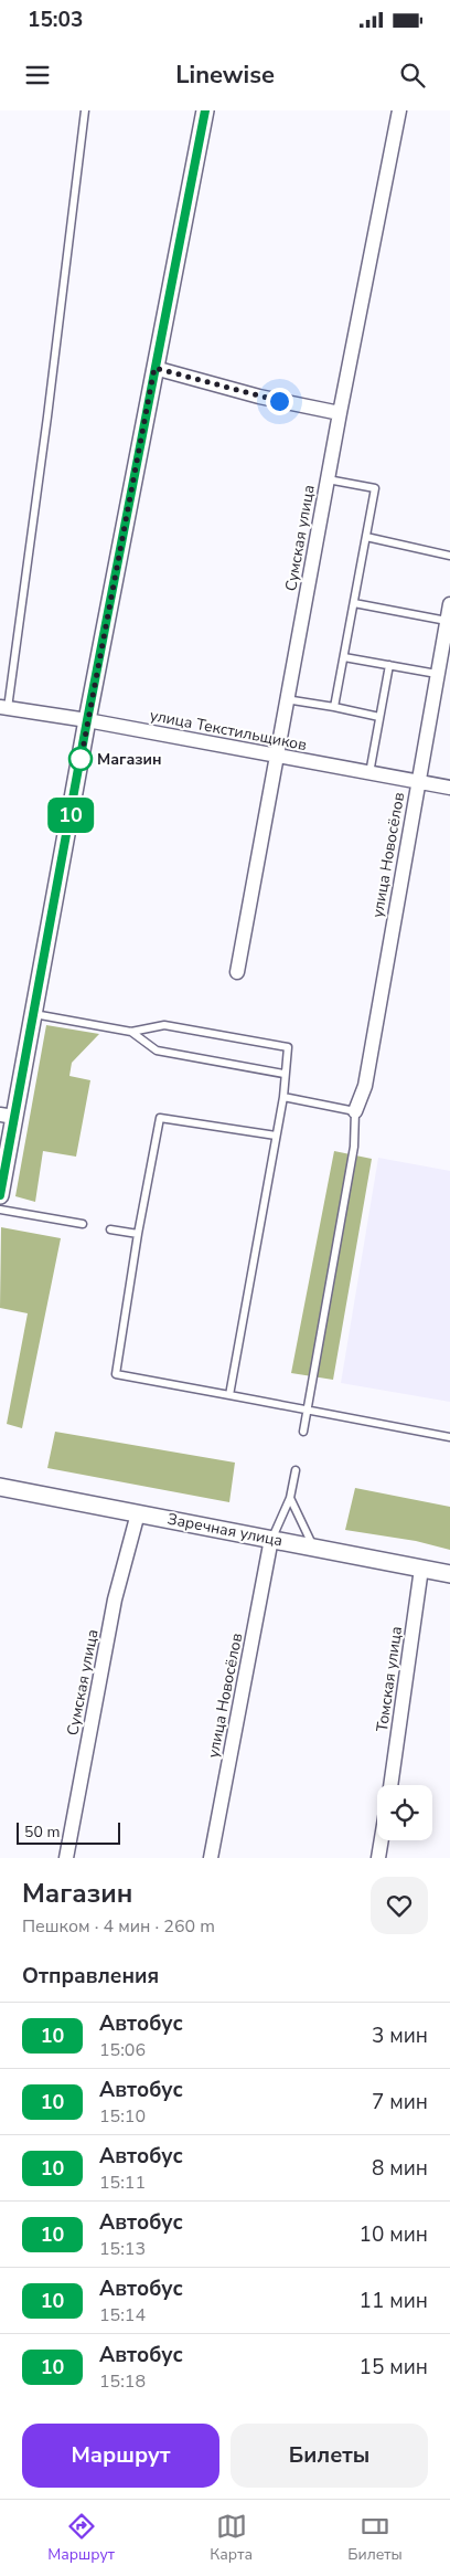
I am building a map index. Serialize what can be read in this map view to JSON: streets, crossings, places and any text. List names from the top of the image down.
{
  "streets": {
    "street": [
      "Сумская улица",
      "улица Текстильщиков",
      "улица Новосёлов",
      "Заречная улица",
      "Томская улица"
    ]
  },
  "crossings": [
    ["Сумская улица", "улица Текстильщиков"],
    ["Сумская улица", "Заречная улица"],
    ["улица Текстильщиков", "улица Новосёлов"],
    ["улица Новосёлов", "Заречная улица"],
    ["Заречная улица", "Томская улица"]
  ],
  "places": ["Магазин"],
  "lines": ["bus line 10"],
  "scale_bar": "50 m",
  "page": {
    "status": "15:03",
    "header": "Linewise",
    "on_map": "10",
    "scale": "50 m",
    "heading": [
      ["Магазин", "Пешком · 4 мин · 260 m"],
      "Отправления"
    ],
    "list": [
      {
        "mark": "10",
        "name": "Автобус",
        "note": "15:06",
        "value": "3 мин"
      },
      {
        "mark": "10",
        "name": "Автобус",
        "note": "15:10",
        "value": "7 мин"
      },
      {
        "mark": "10",
        "name": "Автобус",
        "note": "15:11",
        "value": "8 мин"
      },
      {
        "mark": "10",
        "name": "Автобус",
        "note": "15:13",
        "value": "10 мин"
      },
      {
        "mark": "10",
        "name": "Автобус",
        "note": "15:14",
        "value": "11 мин"
      },
      {
        "mark": "10",
        "name": "Автобус",
        "note": "15:18",
        "value": "15 мин"
      }
    ],
    "buttons": ["Маршрут", "Билеты"],
    "tabs": ["Маршрут", "Карта", "Билеты"]
  }
}
